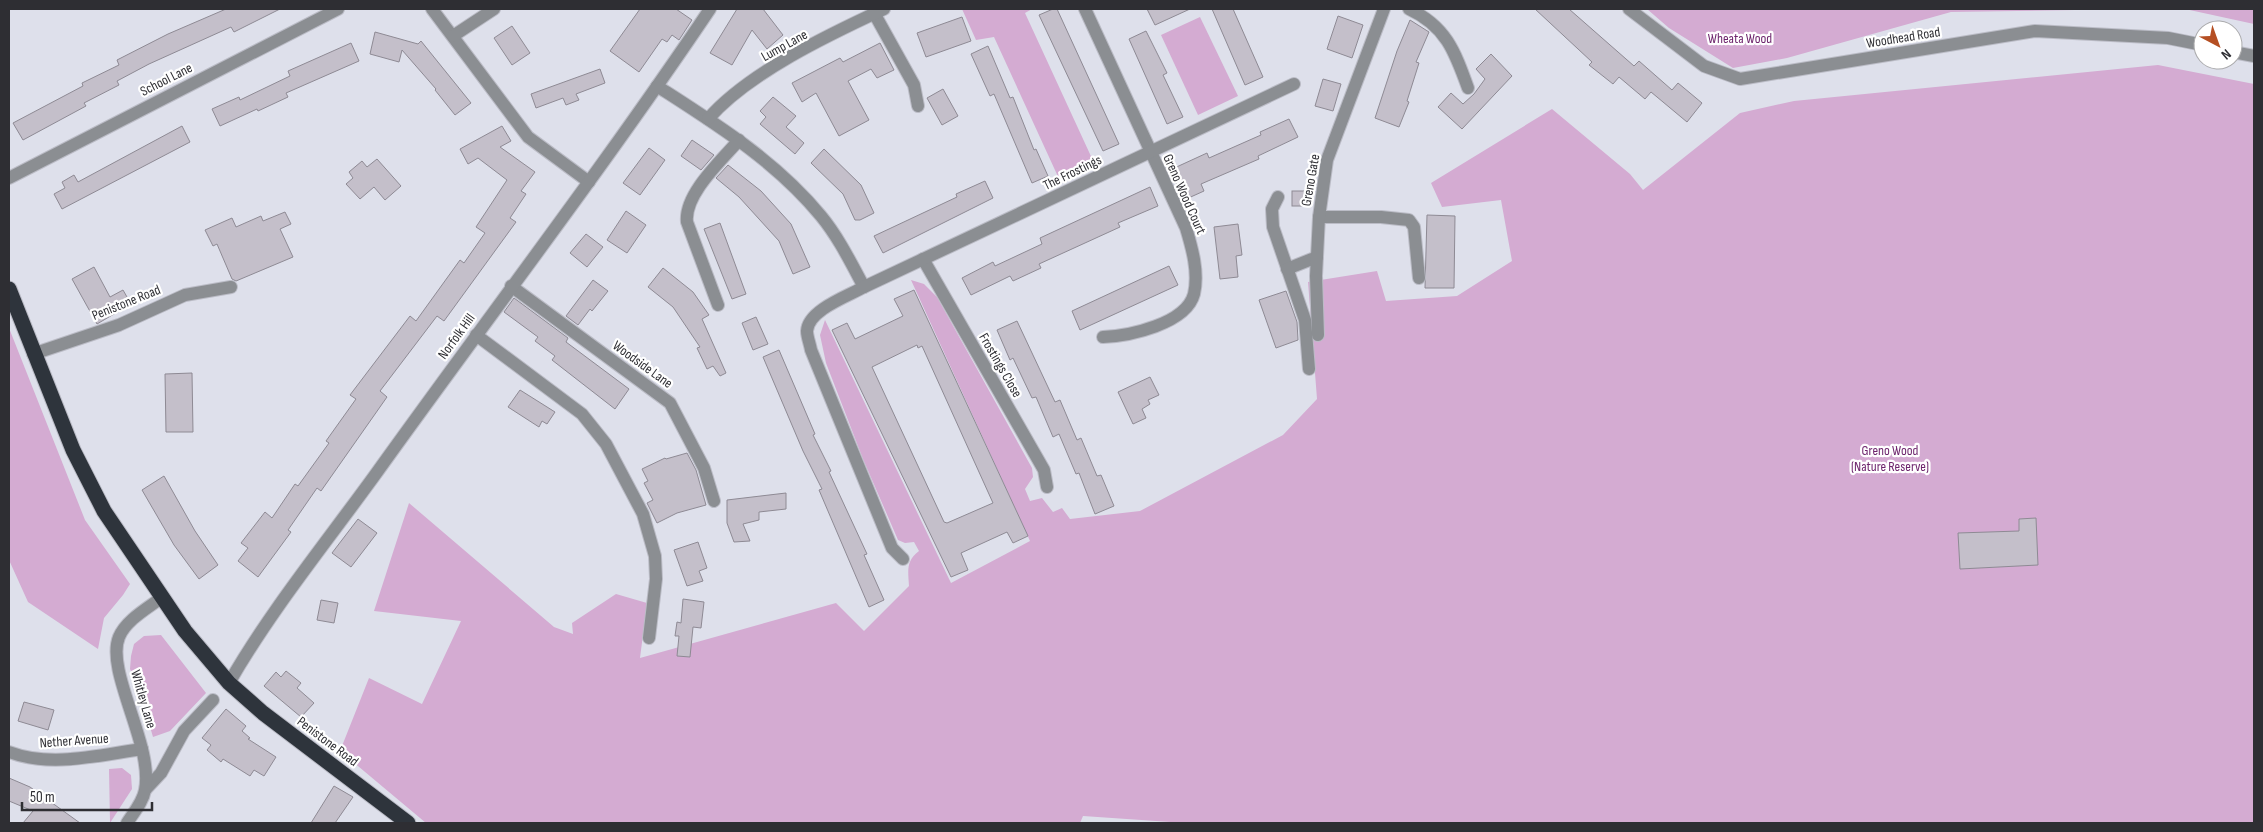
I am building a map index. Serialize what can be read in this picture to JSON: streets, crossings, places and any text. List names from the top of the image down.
{
  "streets": {
    "highway": ["Penistone Road"],
    "street": [
      "Woodhead Road",
      "Lump Lane",
      "School Lane",
      "The Frostings",
      "Greno Gate",
      "Greno Wood Court",
      "Norfolk Hill",
      "Woodside Lane",
      "Frostings Close",
      "Whitley Lane",
      "Nether Avenue"
    ]
  },
  "crossings": [
    ["The Frostings", "Greno Wood Court"],
    ["The Frostings", "Frostings Close"],
    ["Penistone Road", "Norfolk Hill"],
    ["Penistone Road", "Whitley Lane"],
    ["Norfolk Hill", "Woodside Lane"],
    ["Whitley Lane", "Nether Avenue"]
  ],
  "parks": ["Wheata Wood", "Greno Wood (Nature Reserve)"],
  "scale_bar": "50 m",
  "north": "bottom right"
}
